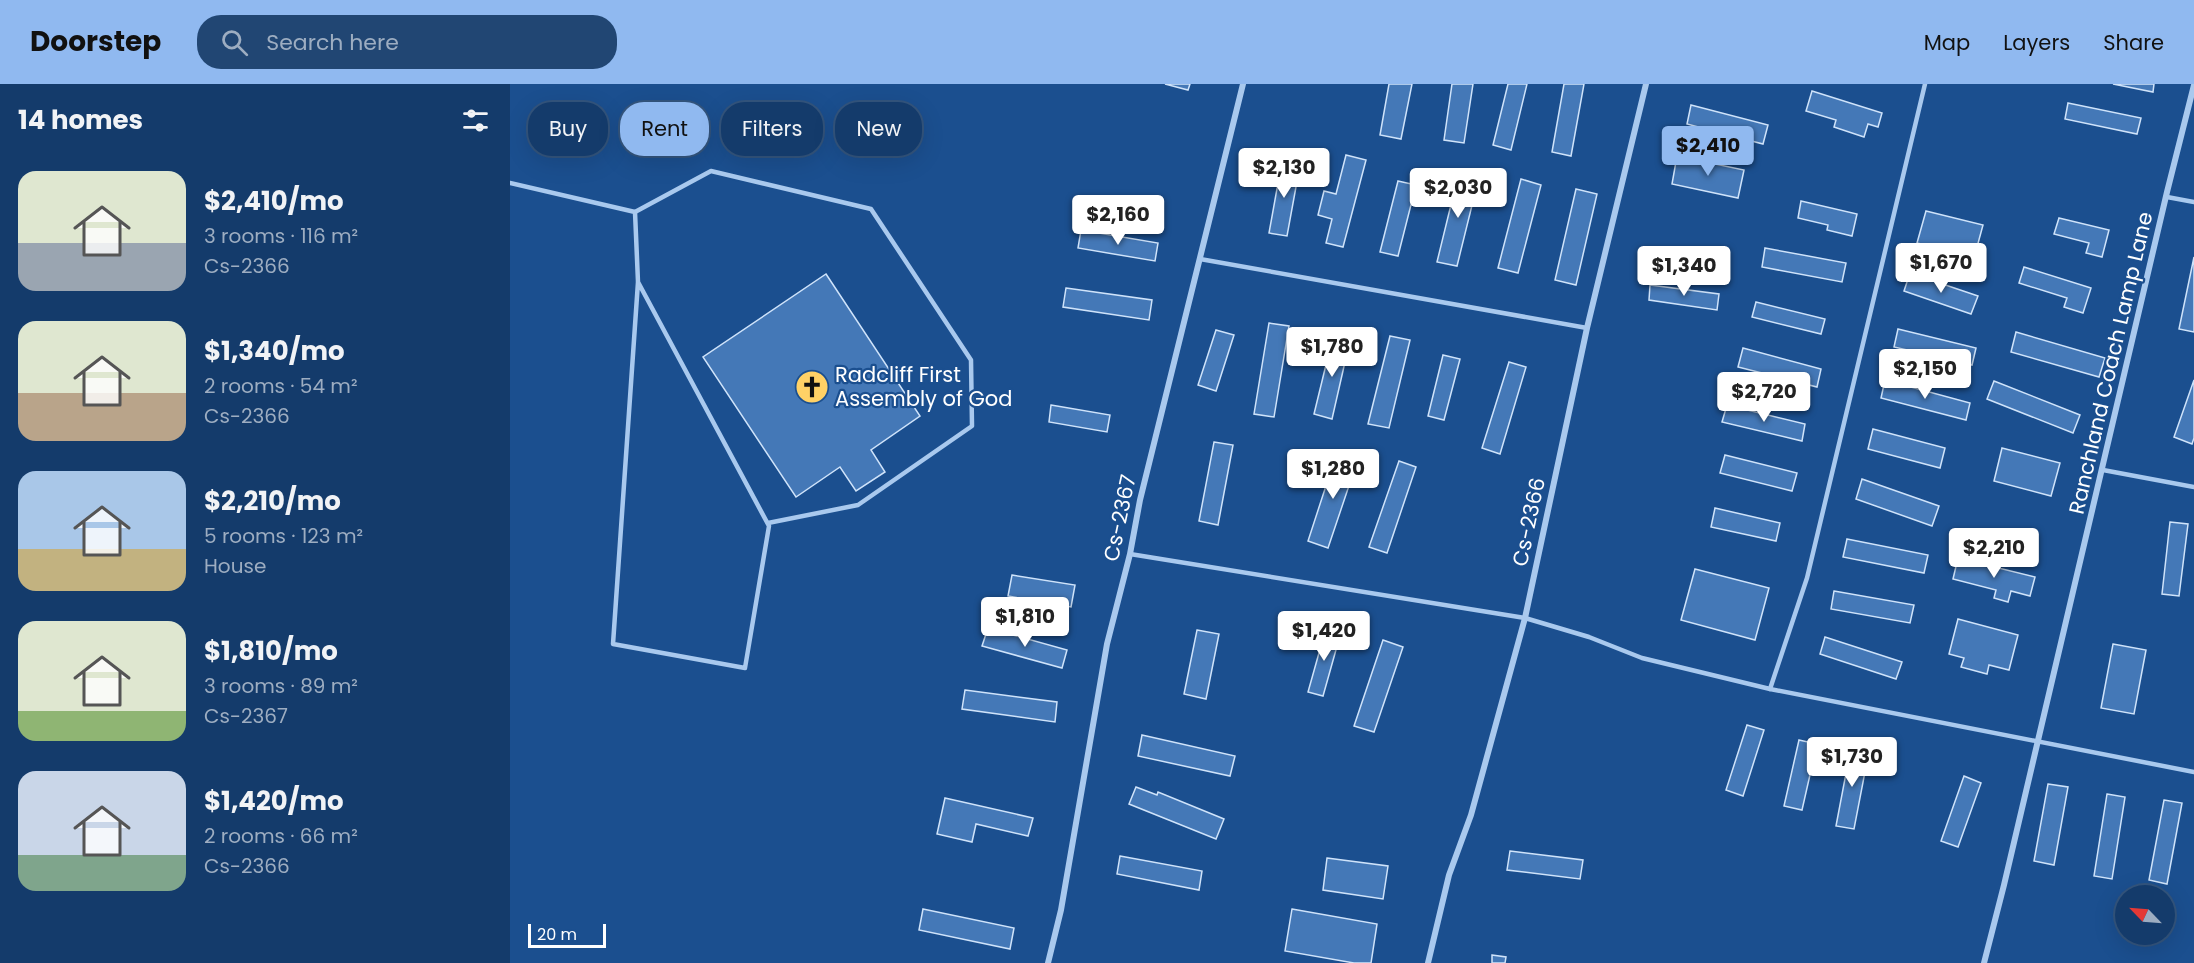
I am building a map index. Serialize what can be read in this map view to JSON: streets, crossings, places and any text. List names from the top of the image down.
{
  "streets": {
    "street": ["Ranchland Coach Lamp Lane", "Cs-2367", "Cs-2366"]
  },
  "places": {
    "church": ["Radcliff First Assembly of God"]
  },
  "scale_bar": "20 m",
  "north": "top left",
  "page": {
    "header": "Doorstep",
    "search": "Search here",
    "nav": ["Map", "Layers", "Share"],
    "heading": "14 homes",
    "chip": [
      "Buy",
      "Rent",
      "Filters",
      "New"
    ],
    "price": [
      "$2,410",
      "$2,130",
      "$2,030",
      "$2,160",
      "$1,670",
      "$1,340",
      "$1,780",
      "$2,150",
      "$2,720",
      "$1,280",
      "$2,210",
      "$1,810",
      "$1,420",
      "$1,730"
    ],
    "list": [
      {
        "name": "$2,410/mo",
        "note": "3 rooms · 116 m² · Cs-2366"
      },
      {
        "name": "$1,340/mo",
        "note": "2 rooms · 54 m² · Cs-2366"
      },
      {
        "name": "$2,210/mo",
        "note": "5 rooms · 123 m² · House"
      },
      {
        "name": "$1,810/mo",
        "note": "3 rooms · 89 m² · Cs-2367"
      },
      {
        "name": "$1,420/mo",
        "note": "2 rooms · 66 m² · Cs-2366"
      }
    ],
    "scale": "20 m"
  }
}
